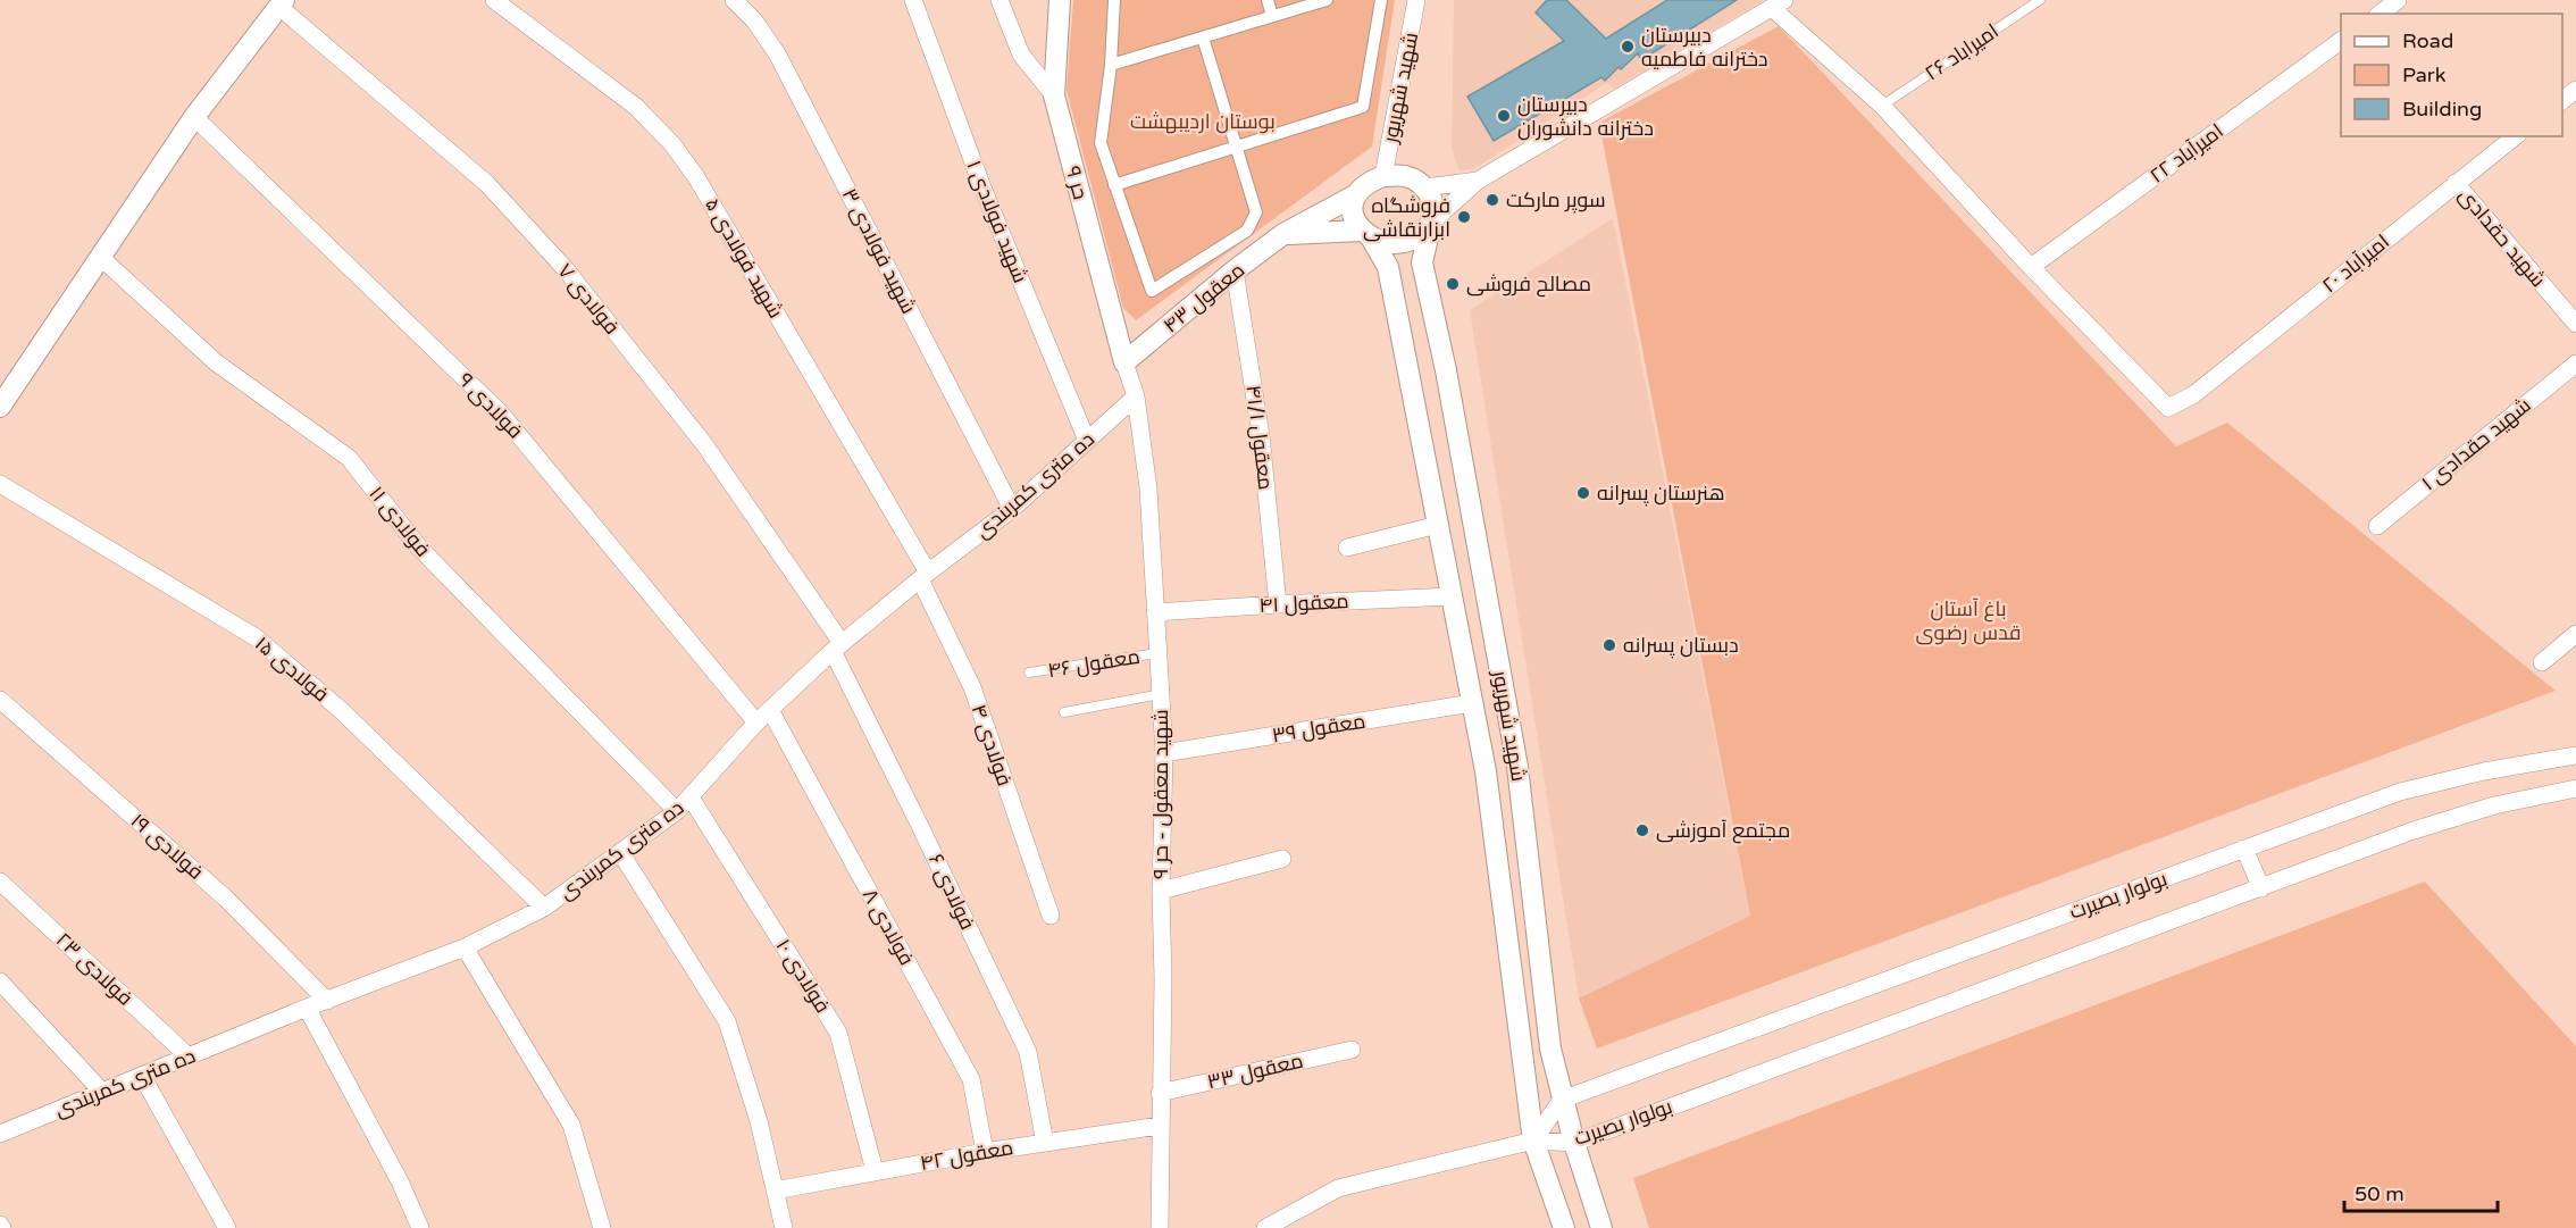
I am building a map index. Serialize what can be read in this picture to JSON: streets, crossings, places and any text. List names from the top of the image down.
{
  "streets": {
    "street": [
      "شهید شهریور",
      "امیرآباد ۲۲",
      "حر ۹",
      "شهید فولادی ۱",
      "شهید حقدادی",
      "شهید فولادی ۳",
      "شهید فولادی ۵",
      "امیرآباد ۲۰",
      "معقول ۴۳",
      "فولادی ۷",
      "فولادی ۹",
      "معقول ۴۱/۱",
      "شهید حقدادی ۱",
      "ده متری کمربندی",
      "فولادی ۱۱",
      "معقول ۴۱",
      "فولادی ۱۵",
      "معقول ۳۹",
      "فولادی ۴",
      "شهید معقول - حر ۹",
      "فولادی ۱۹",
      "فولادی ۶",
      "بولوار بصیرت",
      "فولادی ۸",
      "فولادی ۲۳",
      "فولادی ۱۰",
      "معقول ۳۳",
      "معقول ۴۲"
    ],
    "lane": ["امیراباد ۲۶", "معقول ۴۶"]
  },
  "crossings": [
    ["شهید شهریور", "معقول ۴۳"],
    ["شهید شهریور", "معقول ۴۱"],
    ["شهید شهریور", "معقول ۳۹"],
    ["شهید شهریور", "بولوار بصیرت"],
    ["امیرآباد ۲۲", "امیرآباد ۲۰"],
    ["حر ۹", "معقول ۴۳"],
    ["حر ۹", "شهید معقول - حر ۹"],
    ["شهید فولادی ۱", "ده متری کمربندی"],
    ["شهید حقدادی", "امیرآباد ۲۰"],
    ["شهید فولادی ۳", "ده متری کمربندی"],
    ["شهید فولادی ۵", "ده متری کمربندی"],
    ["شهید فولادی ۵", "فولادی ۴"],
    ["معقول ۴۳", "معقول ۴۱/۱"],
    ["معقول ۴۳", "شهید معقول - حر ۹"],
    ["فولادی ۷", "ده متری کمربندی"],
    ["فولادی ۷", "فولادی ۶"],
    ["فولادی ۹", "ده متری کمربندی"],
    ["معقول ۴۱/۱", "معقول ۴۱"],
    ["ده متری کمربندی", "فولادی ۱۱"],
    ["ده متری کمربندی", "فولادی ۱۵"],
    ["ده متری کمربندی", "فولادی ۴"],
    ["ده متری کمربندی", "شهید معقول - حر ۹"],
    ["ده متری کمربندی", "فولادی ۱۹"],
    ["ده متری کمربندی", "فولادی ۶"],
    ["ده متری کمربندی", "فولادی ۸"],
    ["ده متری کمربندی", "فولادی ۲۳"],
    ["ده متری کمربندی", "فولادی ۱۰"],
    ["معقول ۴۱", "شهید معقول - حر ۹"],
    ["معقول ۴۶", "شهید معقول - حر ۹"],
    ["معقول ۳۹", "شهید معقول - حر ۹"],
    ["شهید معقول - حر ۹", "معقول ۳۳"],
    ["شهید معقول - حر ۹", "معقول ۴۲"],
    ["فولادی ۶", "معقول ۴۲"],
    ["فولادی ۸", "معقول ۴۲"],
    ["فولادی ۱۰", "معقول ۴۲"]
  ],
  "parks": ["بوستان اردیبهشت", "باغ آستان قدس رضوی"],
  "places": [
    "دبیرستان دخترانه فاطمیه",
    "دبیرستان دخترانه دانشوران",
    "سوپر مارکت",
    "فروشگاه ابزارنقاشی",
    "مصالح فروشی",
    "هنرستان پسرانه",
    "دبستان پسرانه",
    "مجتمع آموزشی"
  ],
  "legend": ["Road", "Park", "Building"],
  "scale_bar": "50 m"
}
